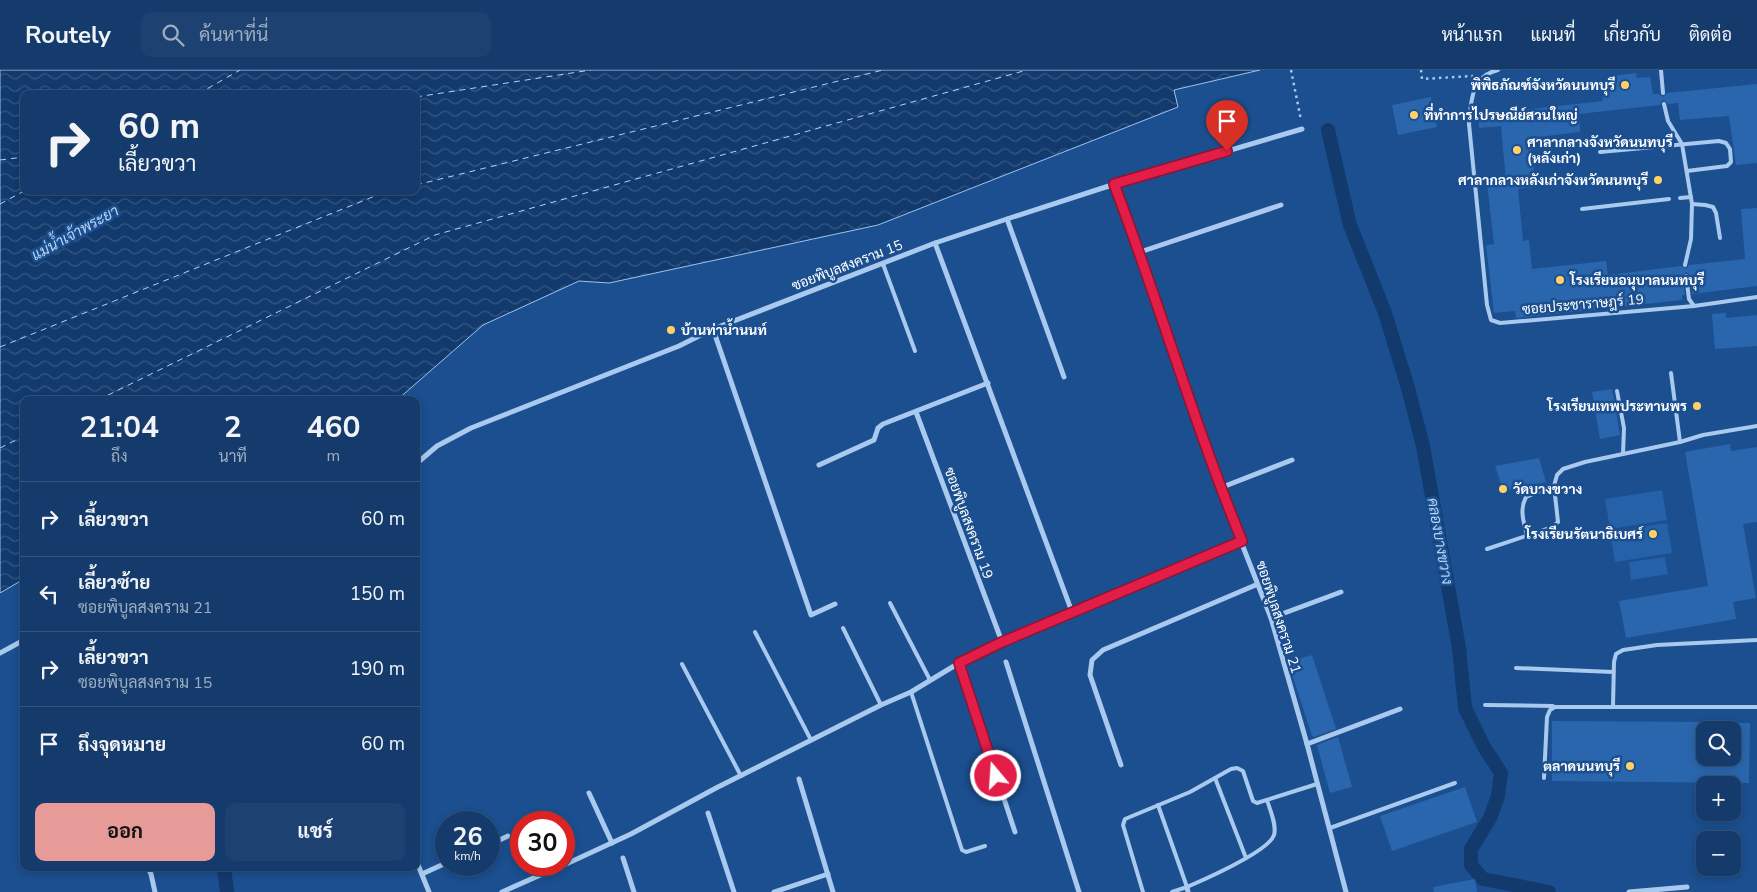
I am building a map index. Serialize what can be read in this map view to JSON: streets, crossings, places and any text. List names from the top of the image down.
{
  "streets": {
    "street": ["ซอยพิบูลสงคราม 15", "ซอยพิบูลสงคราม 19", "ซอยพิบูลสงคราม 21"],
    "lane": ["ซอยประชาราษฎร์ 19"]
  },
  "crossings": [
    ["ซอยพิบูลสงคราม 15", "ซอยพิบูลสงคราม 21"]
  ],
  "water": ["แม่น้ำเจ้าพระยา", "คลองบางขวาง"],
  "places": [
    "พิพิธภัณฑ์จังหวัดนนทบุรี",
    "ที่ทำการไปรษณีย์สวนใหญ่",
    "ศาลากลางจังหวัดนนทบุรี (หลังเก่า)",
    "ศาลากลางหลังเก่าจังหวัดนนทบุรี",
    "โรงเรียนอนุบาลนนทบุรี",
    "บ้านท่าน้ำนนท์",
    "โรงเรียนเทพประทานพร",
    "วัดบางขวาง",
    "โรงเรียนรัตนาธิเบศร์",
    "ตลาดนนทบุรี"
  ],
  "page": {
    "header": "Routely",
    "search": "ค้นหาที่นี่",
    "nav": [
      "หน้าแรก",
      "แผนที่",
      "เกี่ยวกับ",
      "ติดต่อ"
    ],
    "turn": ["60 m", "เลี้ยวขวา"],
    "eta": [
      "21:04",
      "ถึง",
      "2",
      "นาที",
      "460",
      "m"
    ],
    "list": [
      {
        "name": "เลี้ยวขวา",
        "value": "60 m"
      },
      {
        "name": "เลี้ยวซ้าย",
        "note": "ซอยพิบูลสงคราม 21",
        "value": "150 m"
      },
      {
        "name": "เลี้ยวขวา",
        "note": "ซอยพิบูลสงคราม 15",
        "value": "190 m"
      },
      {
        "name": "ถึงจุดหมาย",
        "value": "60 m"
      }
    ],
    "map_buttons": ["+", "−"],
    "buttons": ["ออก", "แชร์"],
    "speed": "26 km/h",
    "limit": "30"
  }
}
